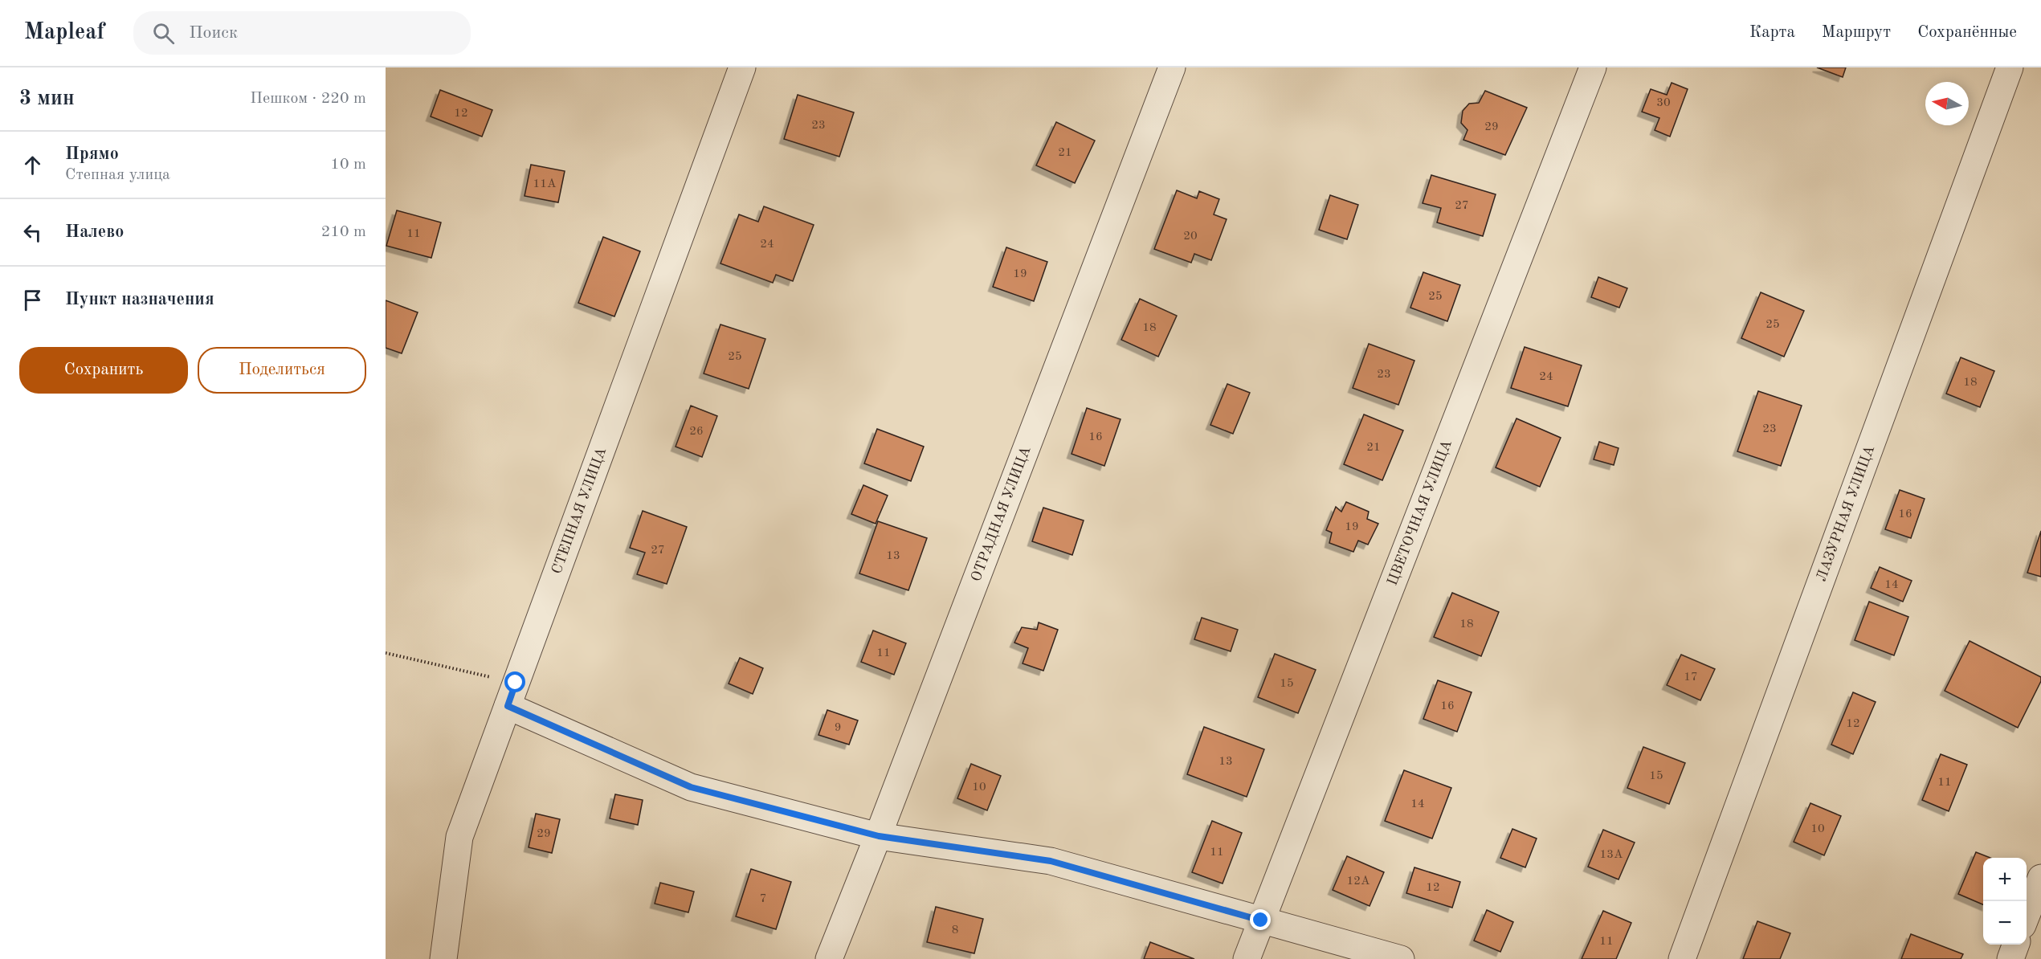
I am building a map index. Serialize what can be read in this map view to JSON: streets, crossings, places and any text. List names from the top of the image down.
{
  "streets": {
    "street": [
      "СТЕПНАЯ УЛИЦА",
      "ЦВЕТОЧНАЯ УЛИЦА",
      "ЛАЗУРНАЯ УЛИЦА",
      "ОТРАДНАЯ УЛИЦА"
    ]
  },
  "house_numbers": [
    "30",
    "12",
    "23",
    "29",
    "21",
    "11А",
    "27",
    "11",
    "20",
    "24",
    "19",
    "25",
    "25",
    "18",
    "25",
    "23",
    "24",
    "18",
    "23",
    "26",
    "16",
    "21",
    "16",
    "19",
    "27",
    "13",
    "14",
    "18",
    "11",
    "17",
    "15",
    "16",
    "12",
    "9",
    "13",
    "15",
    "11",
    "10",
    "14",
    "10",
    "29",
    "11",
    "13А",
    "12А",
    "12",
    "7",
    "8",
    "11"
  ],
  "north": "left",
  "page": {
    "header": "Mapleaf",
    "search": "Поиск",
    "nav": ["Карта", "Маршрут", "Сохранённые"],
    "heading": ["3 мин", "Пешком · 220 m"],
    "list": [
      ["Прямо", "Степная улица", "10 m"],
      ["Налево", "210 m"],
      "Пункт назначения"
    ],
    "buttons": ["Сохранить", "Поделиться"],
    "map_buttons": ["+", "−"]
  }
}
